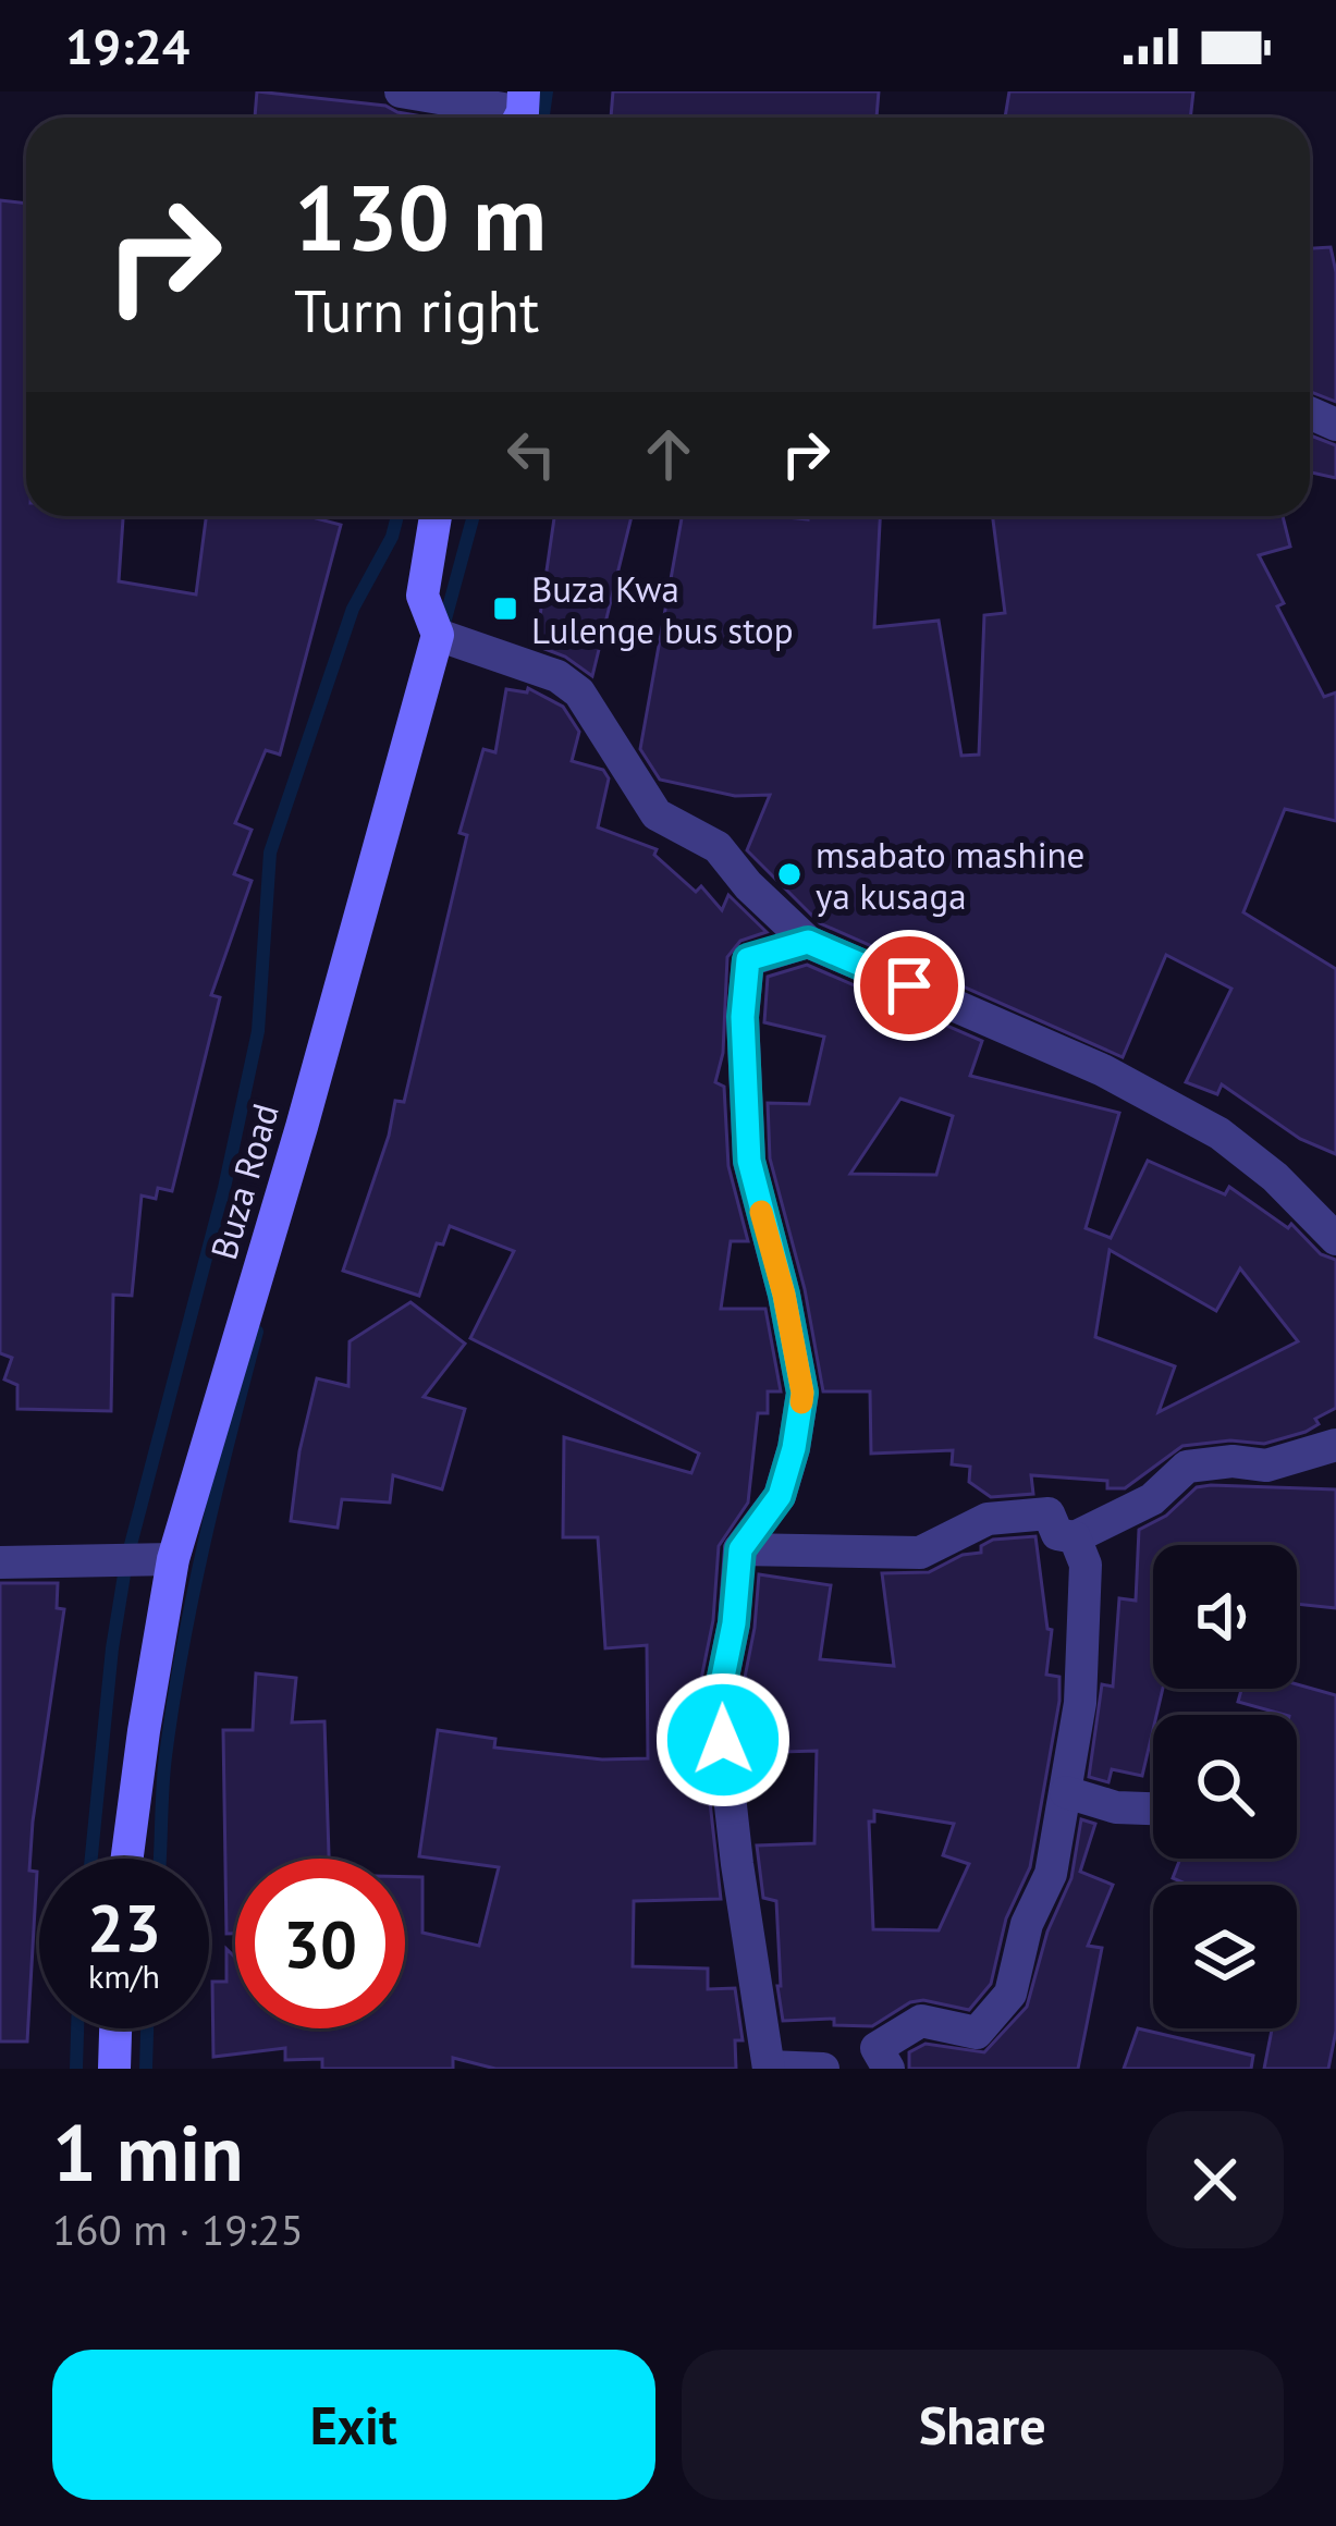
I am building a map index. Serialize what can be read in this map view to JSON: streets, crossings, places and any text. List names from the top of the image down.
{
  "streets": {
    "main road": ["Buza Road"]
  },
  "places": {
    "transit": ["Buza Kwa Lulenge bus stop"],
    "other": ["msabato mashine ya kusaga"]
  },
  "page": {
    "status": "19:24",
    "turn": ["130 m", "Turn right"],
    "speed": "23 km/h",
    "limit": "30",
    "heading": ["1 min", "160 m · 19:25"],
    "buttons": ["Exit", "Share"]
  }
}
